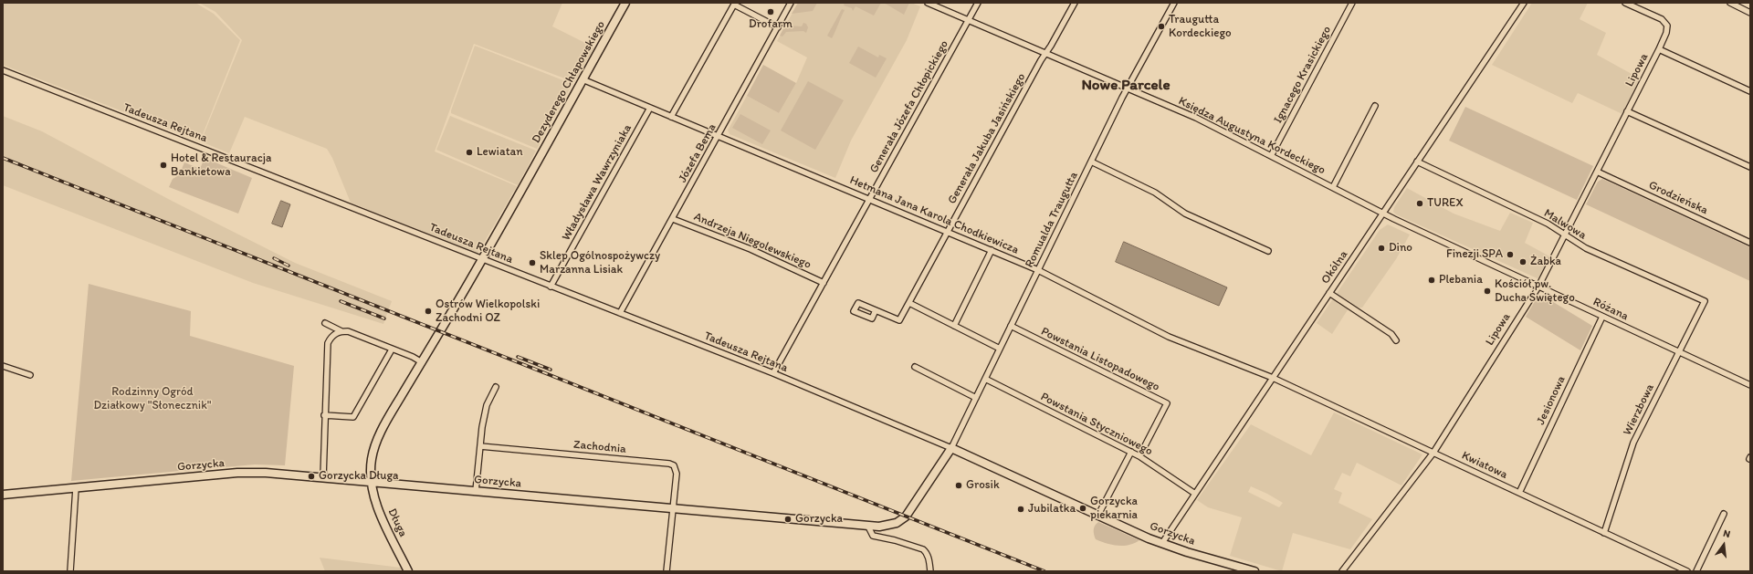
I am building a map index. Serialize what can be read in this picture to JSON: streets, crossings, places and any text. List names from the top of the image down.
{
  "streets": {
    "street": [
      "Lipowa",
      "Ignacego Krasickiego",
      "Dezyderego Chłapowskiego",
      "Generała Józefa Chłopickiego",
      "Tadeusza Rejtana",
      "Księdza Augustyna Kordeckiego",
      "Generała Jakuba Jasińskiego",
      "Józefa Bema",
      "Władysława Wawrzyniaka",
      "Grodzieńska",
      "Hetmana Jana Karola Chodkiewicza",
      "Romualda Traugutta",
      "Malwowa",
      "Andrzeja Niegolewskiego",
      "Okólna",
      "Różana",
      "Powstania Listopadowego",
      "Jesionowa",
      "Wierzbowa",
      "Powstania Styczniowego",
      "Zachodnia",
      "Gorzycka",
      "Kwiatowa",
      "Długa"
    ]
  },
  "crossings": [
    ["Lipowa", "Grodzieńska"],
    ["Lipowa", "Malwowa"],
    ["Lipowa", "Różana"],
    ["Lipowa", "Kwiatowa"],
    ["Ignacego Krasickiego", "Księdza Augustyna Kordeckiego"],
    ["Dezyderego Chłapowskiego", "Tadeusza Rejtana"],
    ["Dezyderego Chłapowskiego", "Hetmana Jana Karola Chodkiewicza"],
    ["Dezyderego Chłapowskiego", "Gorzycka"],
    ["Dezyderego Chłapowskiego", "Długa"],
    ["Generała Józefa Chłopickiego", "Tadeusza Rejtana"],
    ["Generała Józefa Chłopickiego", "Księdza Augustyna Kordeckiego"],
    ["Generała Józefa Chłopickiego", "Hetmana Jana Karola Chodkiewicza"],
    ["Generała Józefa Chłopickiego", "Andrzeja Niegolewskiego"],
    ["Tadeusza Rejtana", "Józefa Bema"],
    ["Tadeusza Rejtana", "Władysława Wawrzyniaka"],
    ["Tadeusza Rejtana", "Romualda Traugutta"],
    ["Tadeusza Rejtana", "Gorzycka"],
    ["Księdza Augustyna Kordeckiego", "Generała Jakuba Jasińskiego"],
    ["Księdza Augustyna Kordeckiego", "Romualda Traugutta"],
    ["Księdza Augustyna Kordeckiego", "Okólna"],
    ["Księdza Augustyna Kordeckiego", "Różana"],
    ["Generała Jakuba Jasińskiego", "Hetmana Jana Karola Chodkiewicza"],
    ["Józefa Bema", "Hetmana Jana Karola Chodkiewicza"],
    ["Józefa Bema", "Andrzeja Niegolewskiego"],
    ["Władysława Wawrzyniaka", "Hetmana Jana Karola Chodkiewicza"],
    ["Hetmana Jana Karola Chodkiewicza", "Romualda Traugutta"],
    ["Hetmana Jana Karola Chodkiewicza", "Okólna"],
    ["Hetmana Jana Karola Chodkiewicza", "Kwiatowa"],
    ["Romualda Traugutta", "Powstania Listopadowego"],
    ["Romualda Traugutta", "Powstania Styczniowego"],
    ["Romualda Traugutta", "Gorzycka"],
    ["Malwowa", "Okólna"],
    ["Malwowa", "Wierzbowa"],
    ["Okólna", "Różana"],
    ["Okólna", "Powstania Styczniowego"],
    ["Okólna", "Gorzycka"],
    ["Okólna", "Kwiatowa"],
    ["Różana", "Jesionowa"],
    ["Różana", "Wierzbowa"],
    ["Powstania Listopadowego", "Powstania Styczniowego"],
    ["Jesionowa", "Kwiatowa"],
    ["Wierzbowa", "Kwiatowa"],
    ["Zachodnia", "Gorzycka"],
    ["Gorzycka", "Długa"]
  ],
  "districts": ["Nowe Parcele"],
  "parks": ["Rodzinny Ogród Działkowy \"Słonecznik\""],
  "places": [
    "Drofarm",
    "Traugutta Kordeckiego",
    "Lewiatan",
    "Hotel & Restauracja Bankietowa",
    "TUREX",
    "Dino",
    "Finezji SPA",
    "Żabka",
    "Sklep Ogólnospożywczy Marzanna Lisiak",
    "Plebania",
    "Kościół pw. Ducha Świętego",
    "Ostrów Wielkopolski Zachodni OZ",
    "Gorzycka Długa",
    "Grosik",
    "Gorzycka piekarnia",
    "Jubilatka",
    "Gorzycka"
  ],
  "north": "top"
}
